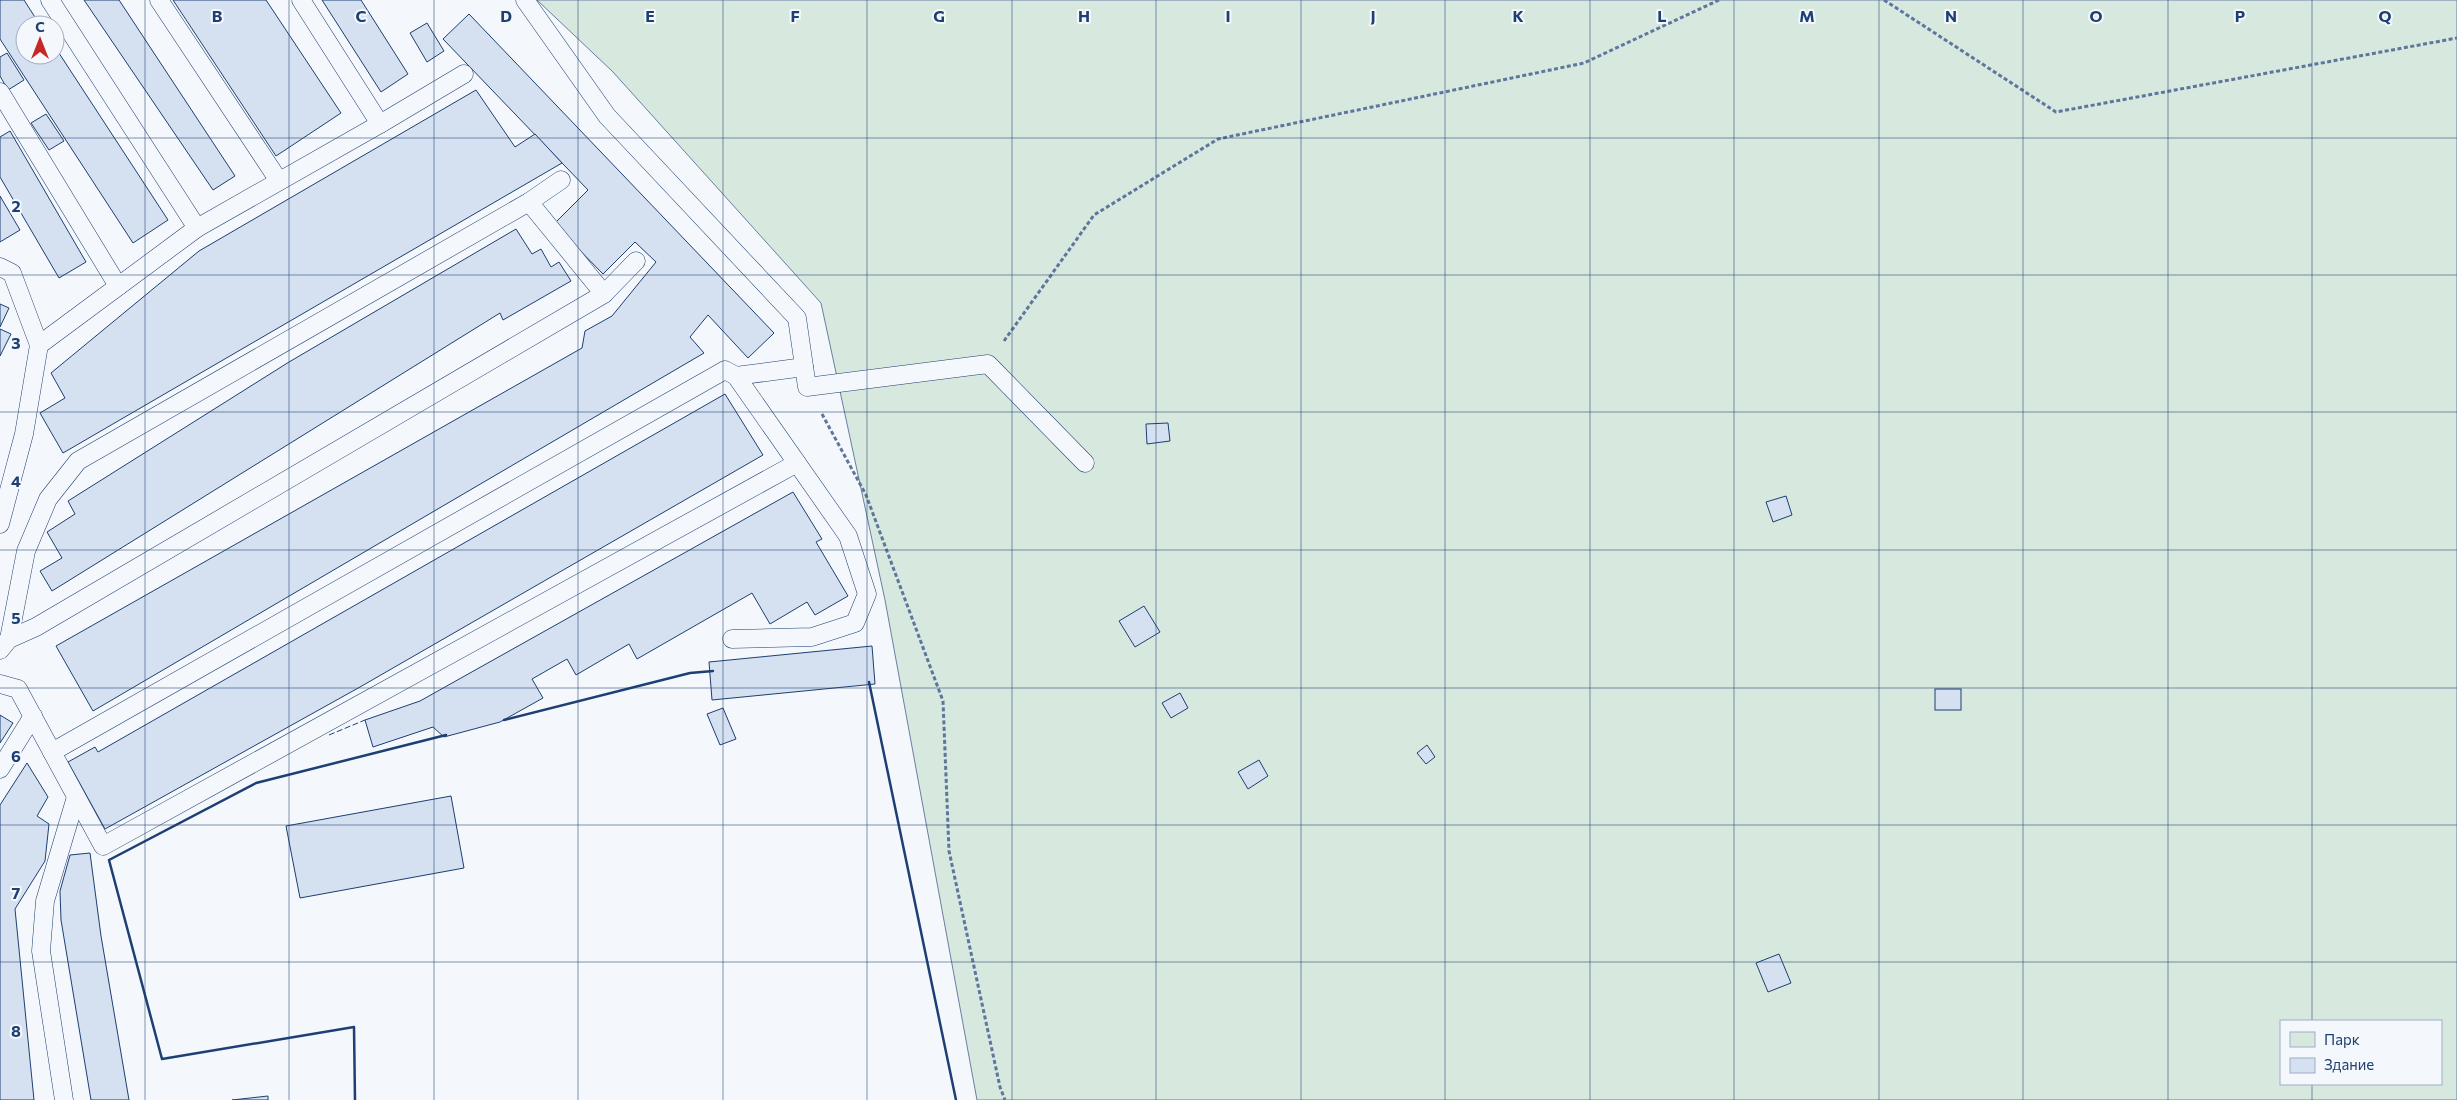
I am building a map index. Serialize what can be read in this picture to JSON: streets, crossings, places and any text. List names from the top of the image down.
{
  "legend": ["Парк", "Здание"],
  "north": "top",
  "grid": {
    "columns": [
      "B",
      "C",
      "D",
      "E",
      "F",
      "G",
      "H",
      "I",
      "J",
      "K",
      "L",
      "M",
      "N",
      "O",
      "P",
      "Q"
    ],
    "rows": [
      "2",
      "3",
      "4",
      "5",
      "6",
      "7",
      "8"
    ]
  }
}
